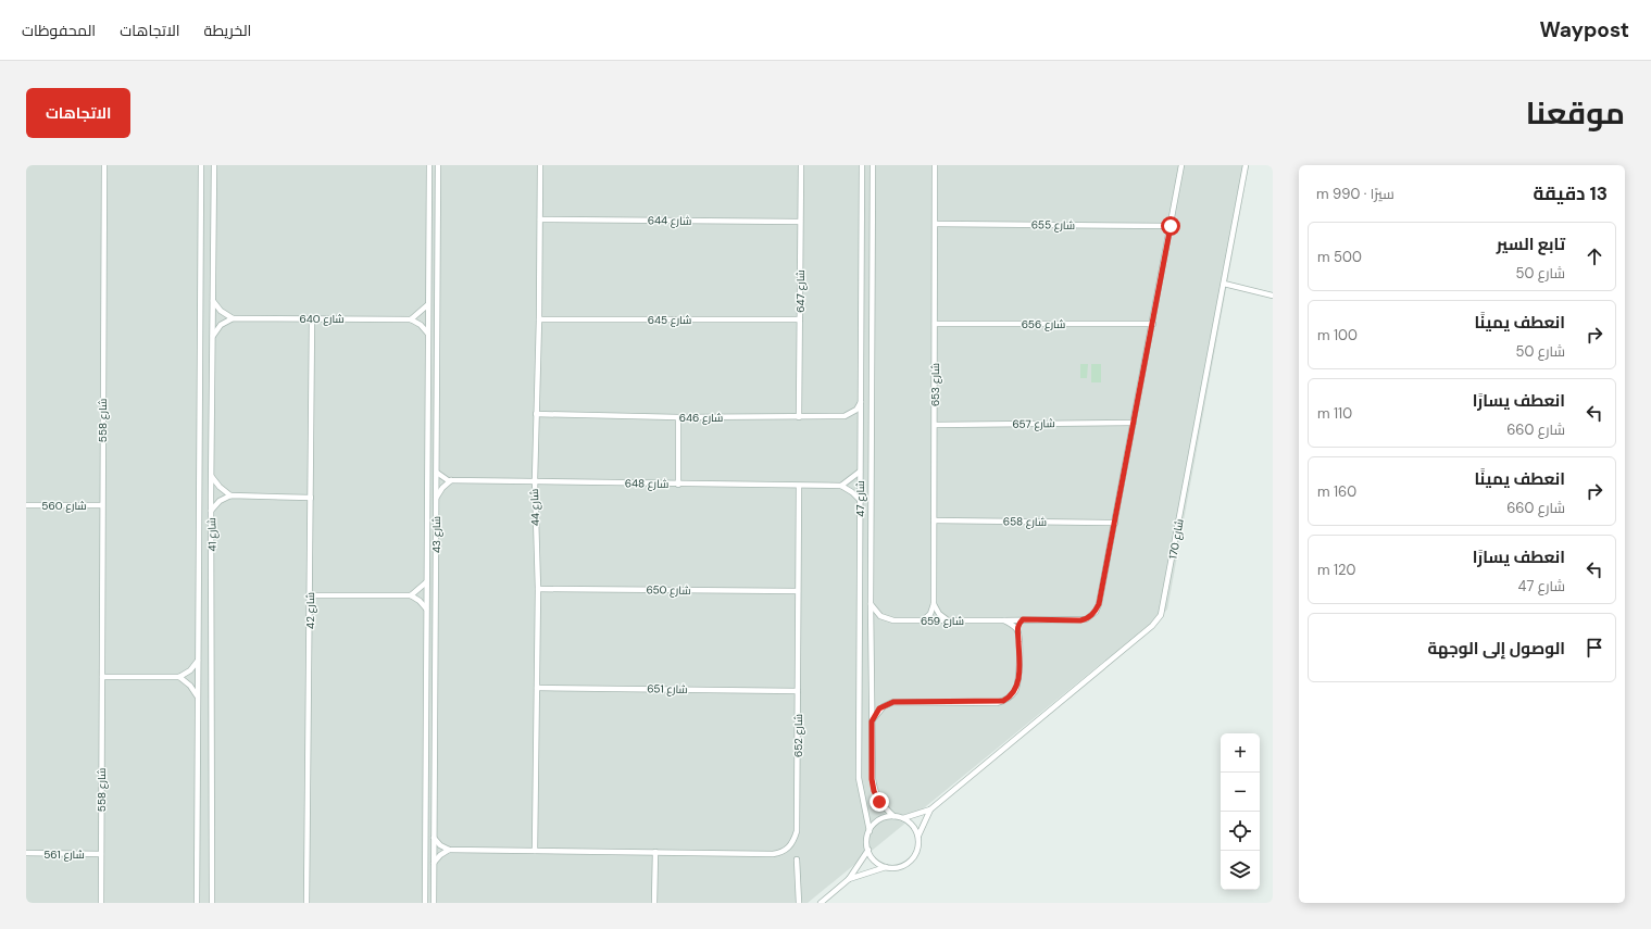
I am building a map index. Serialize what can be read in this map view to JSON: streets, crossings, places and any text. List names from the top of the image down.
{
  "streets": {
    "street": [
      "شارع 644",
      "شارع 655",
      "شارع 647",
      "شارع 640",
      "شارع 645",
      "شارع 656",
      "شارع 653",
      "شارع 646",
      "شارع 558",
      "شارع 657",
      "شارع 648",
      "شارع 47",
      "شارع 560",
      "شارع 44",
      "شارع 658",
      "شارع 41",
      "شارع 43",
      "شارع 170",
      "شارع 650",
      "شارع 42",
      "شارع 659",
      "شارع 651",
      "شارع 652",
      "شارع 561"
    ]
  },
  "crossings": [
    ["شارع 644", "شارع 647"],
    ["شارع 644", "شارع 44"],
    ["شارع 655", "شارع 653"],
    ["شارع 655", "شارع 659"],
    ["شارع 647", "شارع 645"],
    ["شارع 647", "شارع 646"],
    ["شارع 640", "شارع 42"],
    ["شارع 645", "شارع 44"],
    ["شارع 656", "شارع 653"],
    ["شارع 656", "شارع 659"],
    ["شارع 653", "شارع 657"],
    ["شارع 653", "شارع 658"],
    ["شارع 646", "شارع 47"],
    ["شارع 646", "شارع 44"],
    ["شارع 558", "شارع 560"],
    ["شارع 558", "شارع 561"],
    ["شارع 657", "شارع 659"],
    ["شارع 648", "شارع 44"],
    ["شارع 648", "شارع 43"],
    ["شارع 648", "شارع 652"],
    ["شارع 47", "شارع 170"],
    ["شارع 47", "شارع 659"],
    ["شارع 44", "شارع 650"],
    ["شارع 44", "شارع 651"],
    ["شارع 44", "شارع 652"],
    ["شارع 658", "شارع 659"],
    ["شارع 650", "شارع 652"],
    ["شارع 651", "شارع 652"]
  ],
  "page": {
    "header": "Waypost",
    "nav": ["الخريطة", "الاتجاهات", "المحفوظات"],
    "title": "موقعنا",
    "buttons": "الاتجاهات",
    "heading": ["13 دقيقة", "سيرًا · 990 m"],
    "list": [
      ["تابع السير", "شارع 50", "500 m"],
      ["انعطف يمينًا", "شارع 50", "100 m"],
      ["انعطف يسارًا", "شارع 660", "110 m"],
      ["انعطف يمينًا", "شارع 660", "160 m"],
      ["انعطف يسارًا", "شارع 47", "120 m"],
      "الوصول إلى الوجهة"
    ],
    "map_buttons": ["+", "−"]
  }
}
